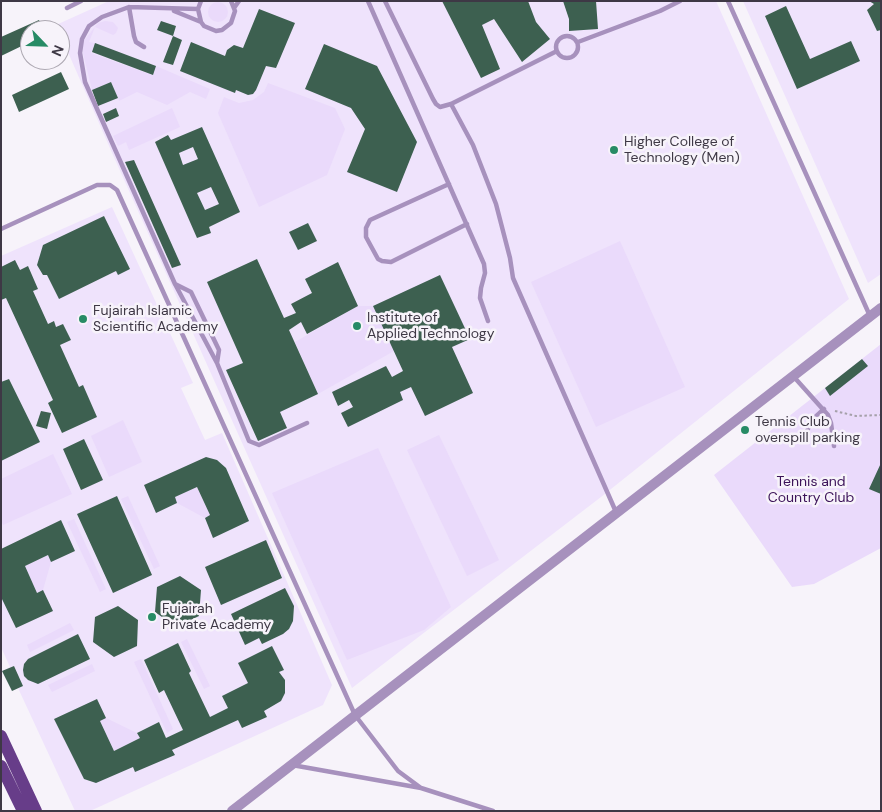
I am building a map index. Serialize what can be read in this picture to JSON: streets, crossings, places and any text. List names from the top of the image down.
{
  "parks": ["Tennis and Country Club"],
  "places": [
    "Higher College of Technology (Men)",
    "Fujairah Islamic Scientific Academy",
    "Institute of Applied Technology",
    "Tennis Club overspill parking",
    "Fujairah Private Academy"
  ],
  "north": "bottom right"
}
